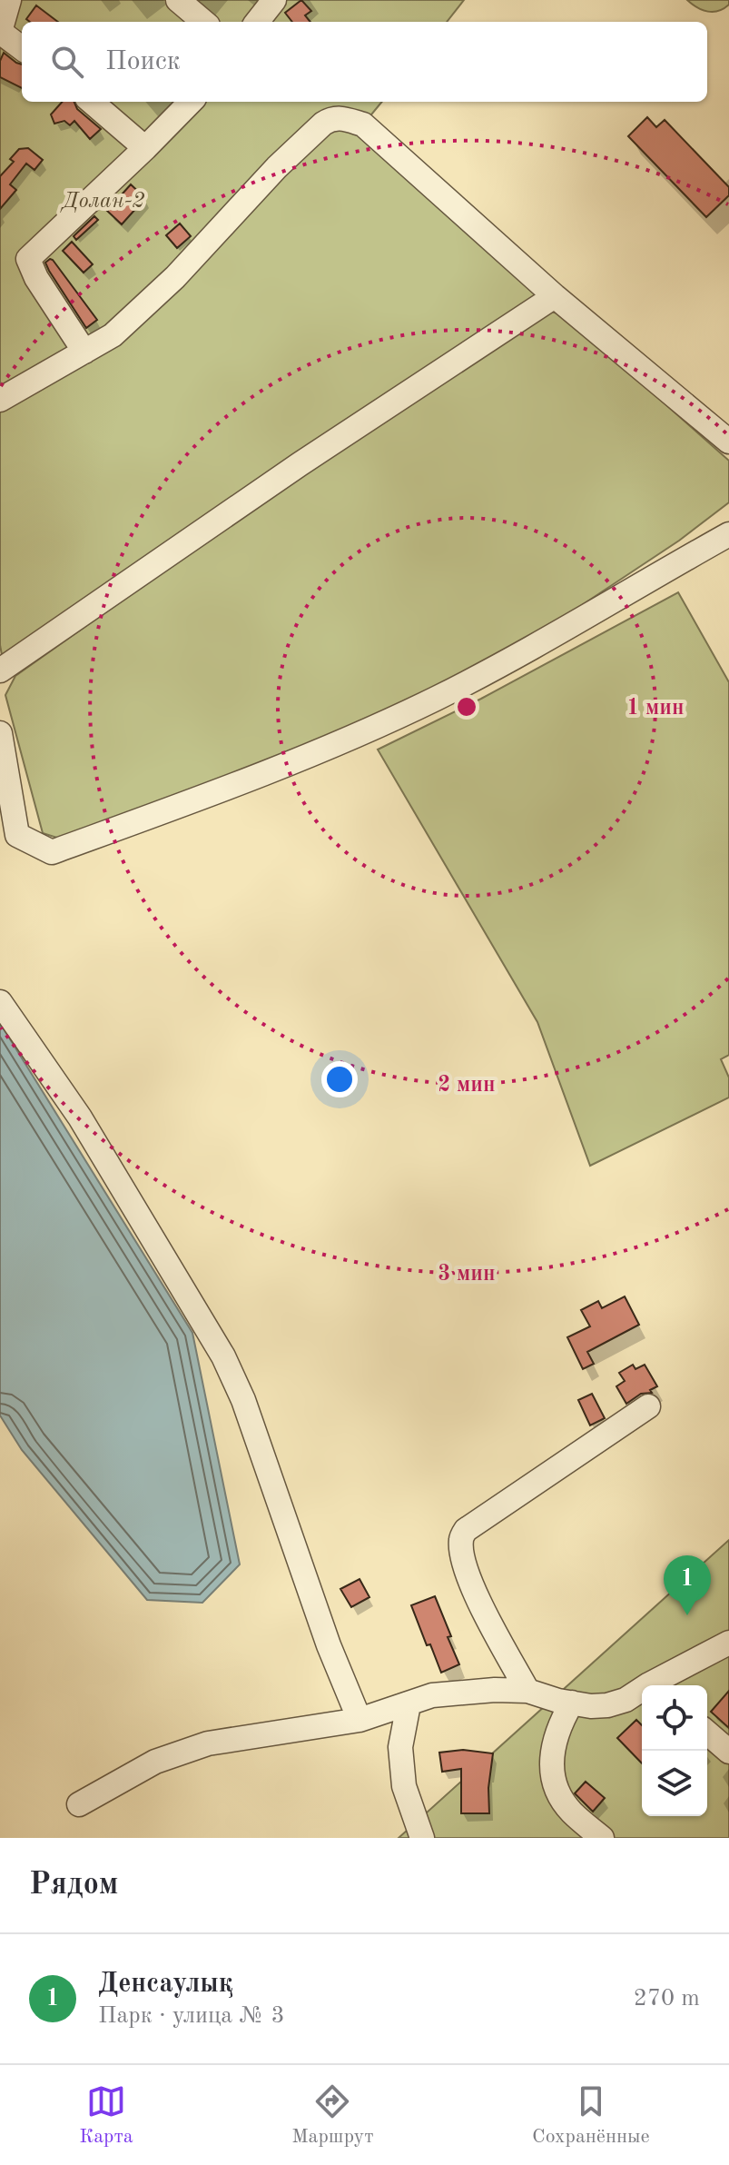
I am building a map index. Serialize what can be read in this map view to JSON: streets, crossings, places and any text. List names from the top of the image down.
{
  "parks": ["Долан-2"],
  "page": {
    "search": "Поиск",
    "pins": "1",
    "heading": "Рядом",
    "list": [
      {
        "mark": "1",
        "name": "Денсаулық",
        "note": "Парк · улица № 3",
        "value": "270 m"
      }
    ],
    "nav": ["Карта", "Маршрут", "Сохранённые"]
  },
  "rings": ["1 мин", "2 мин", "3 мин"]
}
